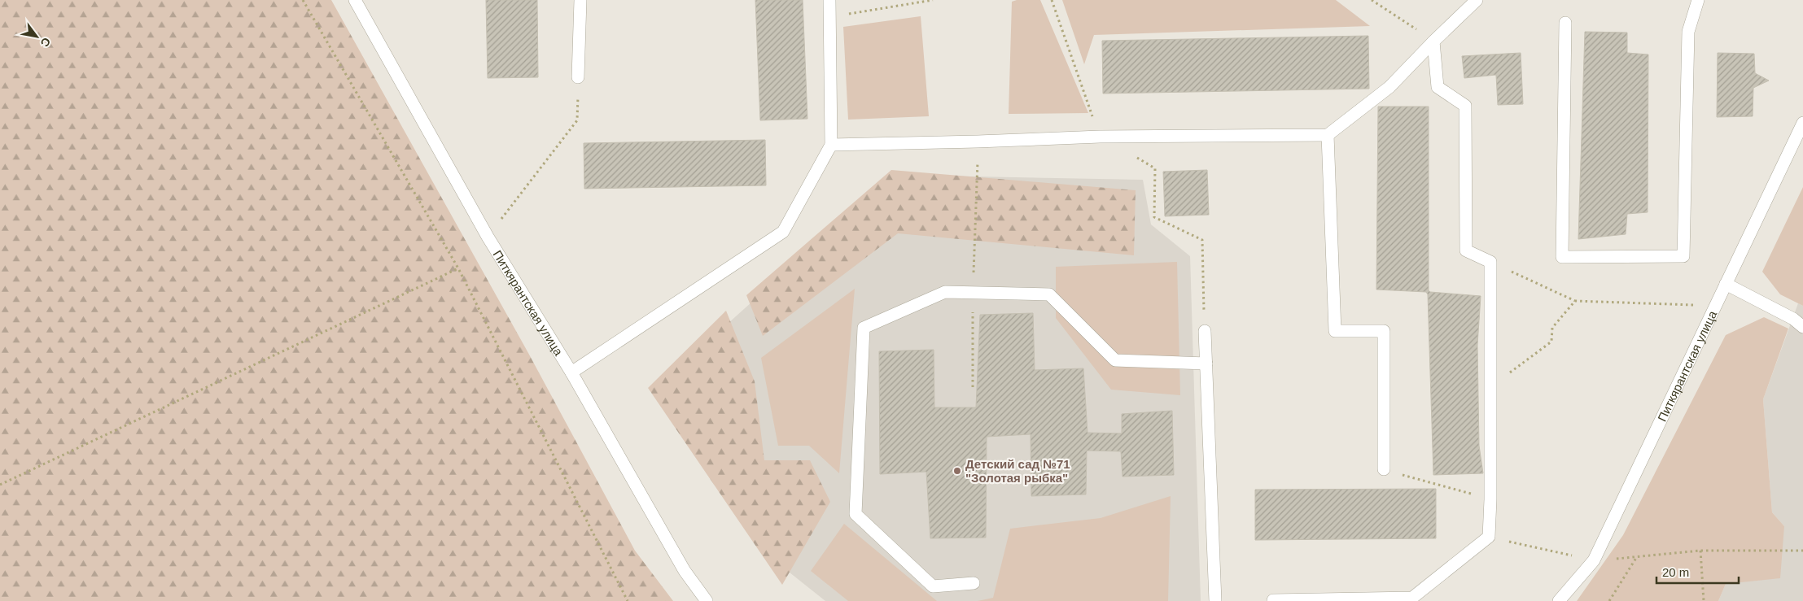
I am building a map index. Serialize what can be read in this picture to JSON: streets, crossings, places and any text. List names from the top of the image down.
{
  "streets": {
    "street": ["Питкярантская улица"]
  },
  "places": ["Детский сад №71 \"Золотая рыбка\""],
  "scale_bar": "20 m",
  "north": "bottom right"
}
